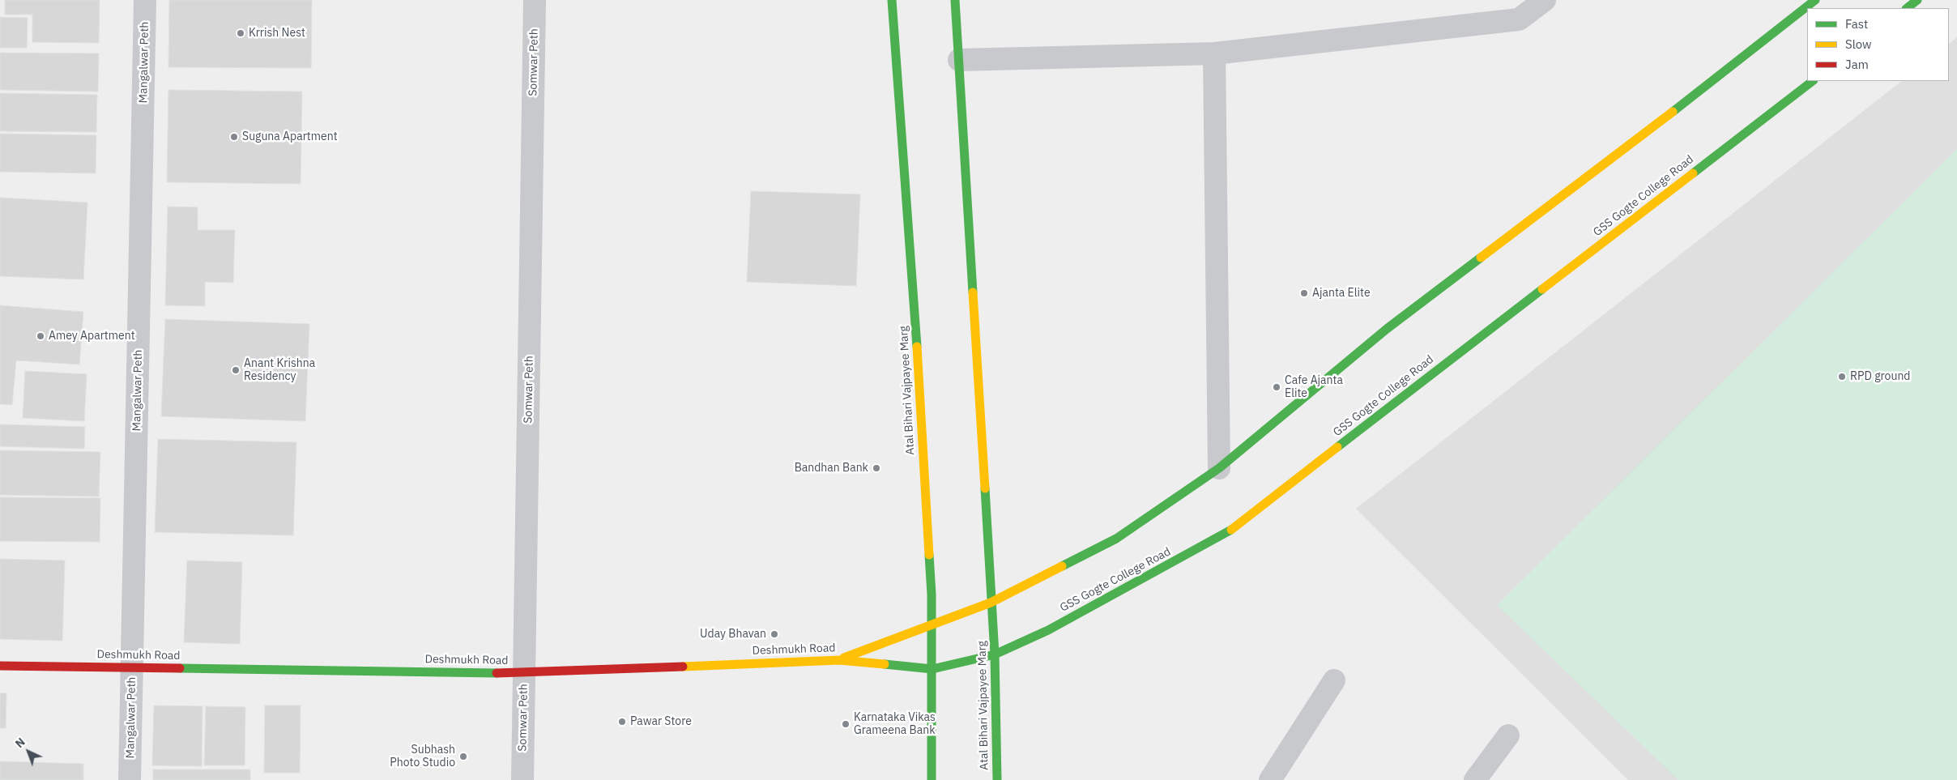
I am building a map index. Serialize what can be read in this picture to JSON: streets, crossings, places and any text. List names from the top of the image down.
{
  "streets": {
    "main road": ["GSS Gogte College Road", "Atal Bihari Vajpayee Marg", "Deshmukh Road"],
    "street": ["Mangalwar Peth", "Somwar Peth"]
  },
  "crossings": [
    ["Mangalwar Peth", "Deshmukh Road"],
    ["Somwar Peth", "Deshmukh Road"],
    ["GSS Gogte College Road", "Atal Bihari Vajpayee Marg"],
    ["GSS Gogte College Road", "Deshmukh Road"],
    ["Atal Bihari Vajpayee Marg", "Deshmukh Road"]
  ],
  "places": [
    "Krrish Nest",
    "Suguna Apartment",
    "Ajanta Elite",
    "Amey Apartment",
    "Anant Krishna Residency",
    "RPD ground",
    "Cafe Ajanta Elite",
    "Bandhan Bank",
    "Uday Bhavan",
    "Pawar Store",
    "Karnataka Vikas Grameena Bank",
    "Subhash Photo Studio"
  ],
  "legend": ["Fast", "Slow", "Jam"],
  "north": "top left"
}
